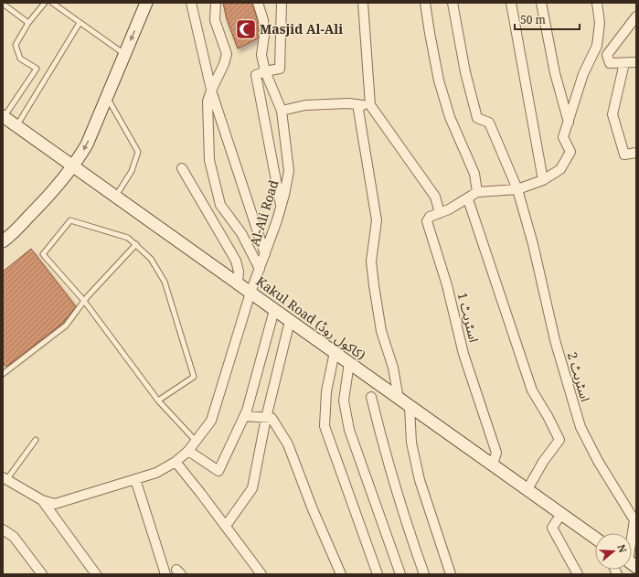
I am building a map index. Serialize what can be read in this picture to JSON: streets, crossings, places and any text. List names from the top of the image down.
{
  "streets": {
    "main road": ["Kakul Road (کاکول روڈ)"],
    "street": ["Al-Ali Road", "اسٹریٹ 1", "اسٹریٹ 2"]
  },
  "crossings": [
    ["Al-Ali Road", "Kakul Road (کاکول روڈ)"],
    ["اسٹریٹ 1", "Kakul Road (کاکول روڈ)"]
  ],
  "places": {
    "mosque": ["Masjid Al-Ali"]
  },
  "scale_bar": "50 m",
  "north": "right"
}
